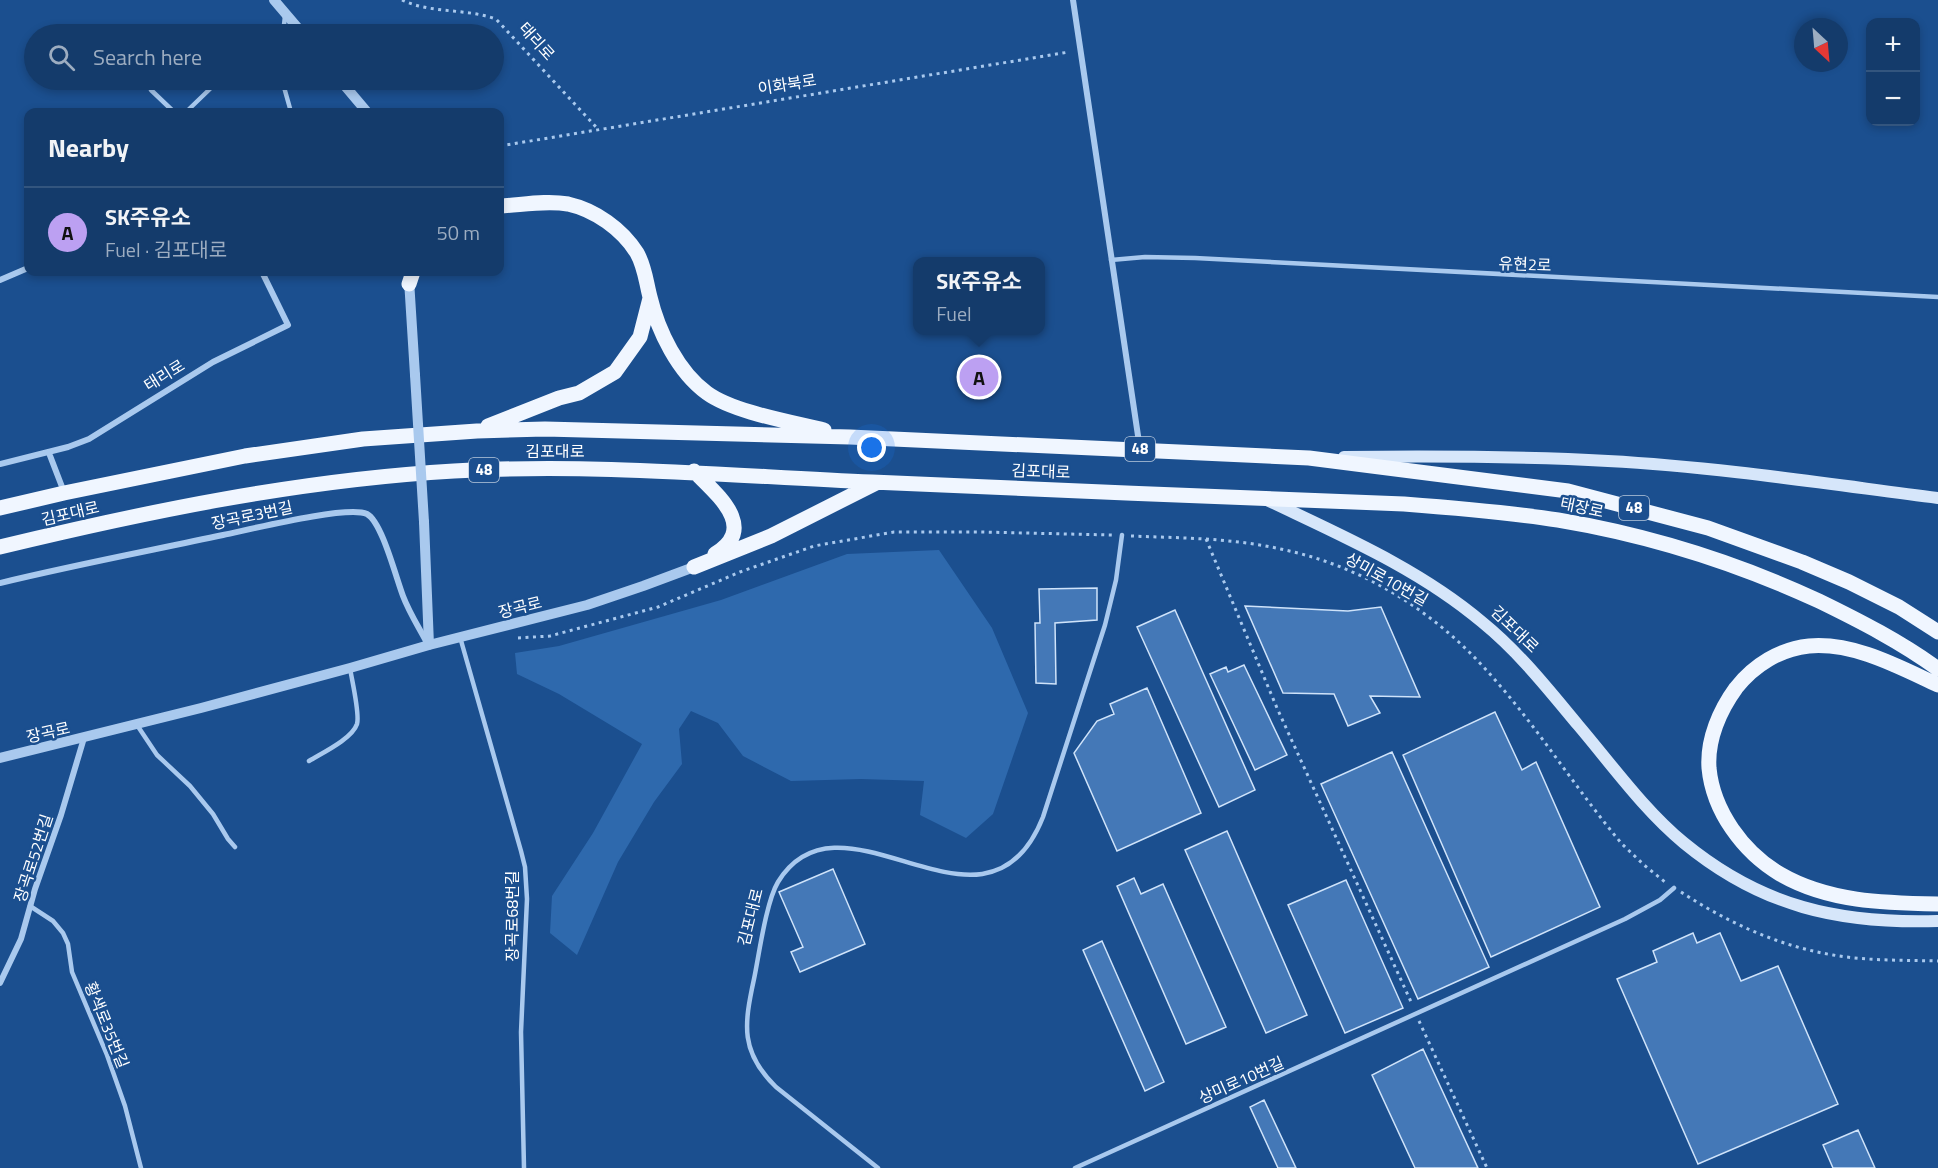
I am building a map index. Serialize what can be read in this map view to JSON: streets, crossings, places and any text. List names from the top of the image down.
{
  "streets": {
    "main road": ["48", "김포대로", "태장로"],
    "street": [
      "태리로",
      "장곡로3번길",
      "장곡로",
      "장곡로52번길"
    ],
    "lane": [
      "유현2로",
      "상미로10번길",
      "장곡로68번길",
      "황색로35번길"
    ],
    "path": ["이화북로"]
  },
  "crossings": [
    ["태리로", "이화북로"],
    ["김포대로", "태장로"],
    ["김포대로", "상미로10번길"],
    ["장곡로3번길", "장곡로"],
    ["장곡로", "장곡로52번길"],
    ["장곡로", "장곡로68번길"],
    ["장곡로52번길", "황색로35번길"]
  ],
  "north": "bottom right",
  "page": {
    "map_buttons": ["+", "−"],
    "search": "Search here",
    "heading": "Nearby",
    "list": [
      {
        "mark": "A",
        "name": "SK주유소",
        "note": "Fuel · 김포대로",
        "value": "50 m"
      }
    ],
    "popup": ["SK주유소", "Fuel"],
    "pins": "A"
  }
}
